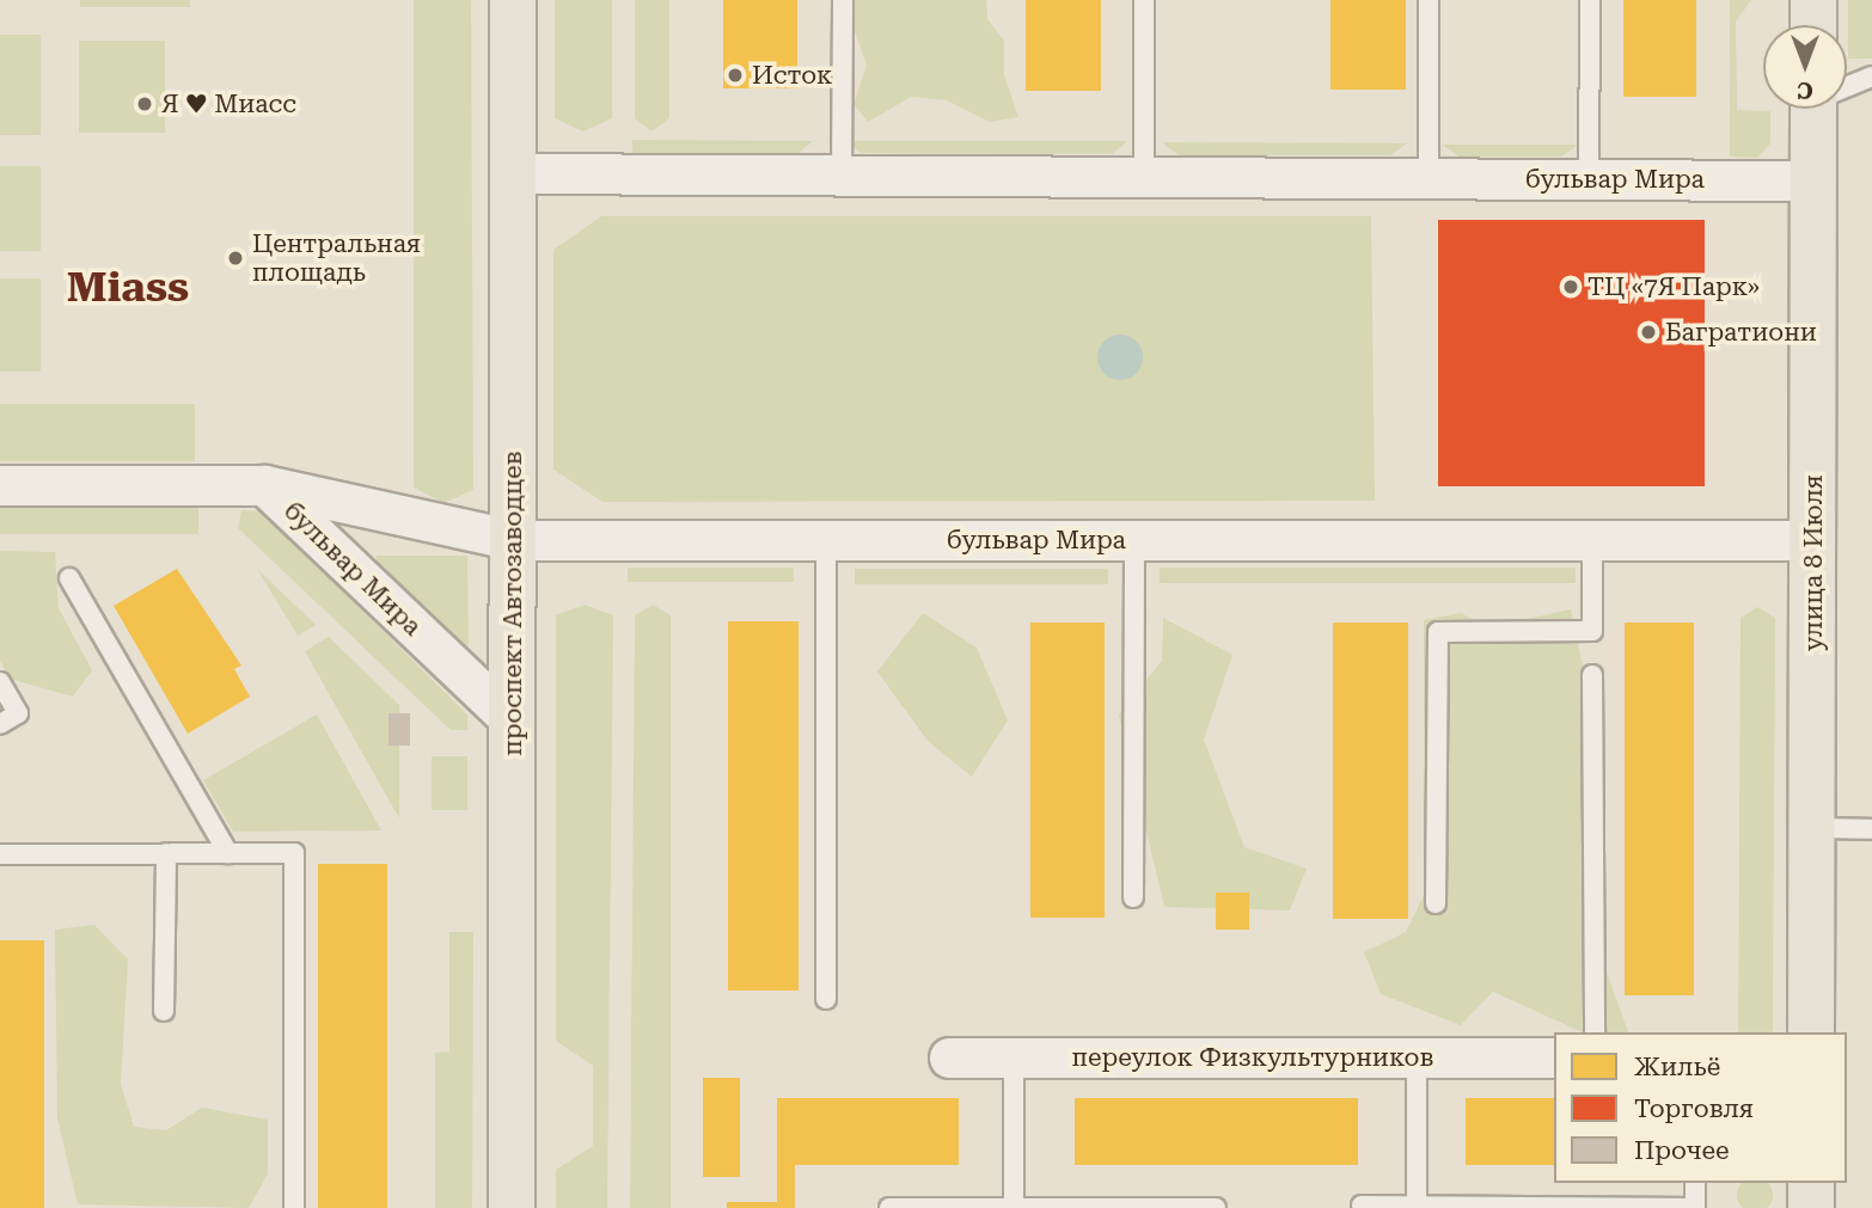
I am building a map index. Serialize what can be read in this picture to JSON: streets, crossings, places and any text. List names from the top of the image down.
{
  "streets": {
    "main road": ["улица 8 Июля", "проспект Автозаводцев"],
    "street": ["бульвар Мира", "переулок Физкультурников"]
  },
  "crossings": [
    ["бульвар Мира", "улица 8 Июля"],
    ["бульвар Мира", "проспект Автозаводцев"]
  ],
  "districts": ["Miass"],
  "places": [
    "Исток",
    "Я ♥ Миасс",
    "Центральная площадь",
    "ТЦ «7Я Парк»",
    "Багратиони"
  ],
  "legend": ["Жильё", "Торговля", "Прочее"],
  "north": "bottom"
}
